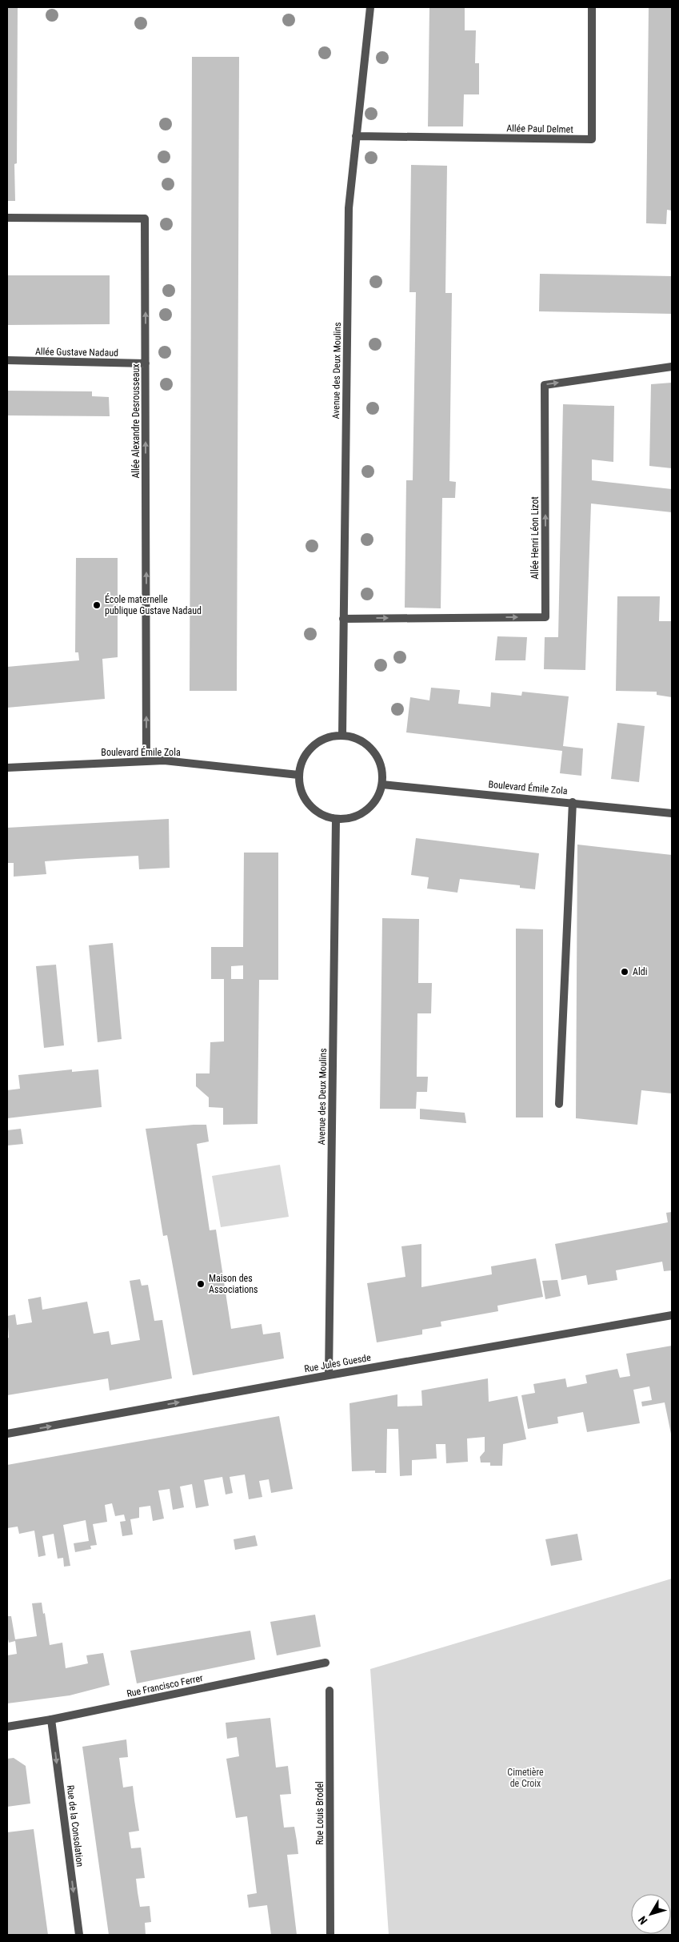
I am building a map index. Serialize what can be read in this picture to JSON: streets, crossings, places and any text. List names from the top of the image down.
{
  "streets": {
    "street": [
      "Allée Paul Delmet",
      "Allée Gustave Nadaud",
      "Avenue des Deux Moulins",
      "Allée Alexandre Desrousseaux",
      "Allée Henri Léon Lizot",
      "Boulevard Émile Zola",
      "Rue Jules Guesde",
      "Rue Francisco Ferrer",
      "Rue Louis Brodel",
      "Rue de la Consolation"
    ]
  },
  "crossings": [
    ["Allée Paul Delmet", "Avenue des Deux Moulins"],
    ["Allée Gustave Nadaud", "Allée Alexandre Desrousseaux"],
    ["Avenue des Deux Moulins", "Allée Henri Léon Lizot"],
    ["Avenue des Deux Moulins", "Boulevard Émile Zola"],
    ["Avenue des Deux Moulins", "Rue Jules Guesde"],
    ["Allée Alexandre Desrousseaux", "Boulevard Émile Zola"],
    ["Rue Francisco Ferrer", "Rue de la Consolation"]
  ],
  "one_way": ["Allée Alexandre Desrousseaux", "Rue Jules Guesde", "Rue de la Consolation"],
  "parks": ["Cimetière de Croix"],
  "places": ["École maternelle publique Gustave Nadaud", "Aldi", "Maison des Associations"],
  "north": "bottom left"
}
